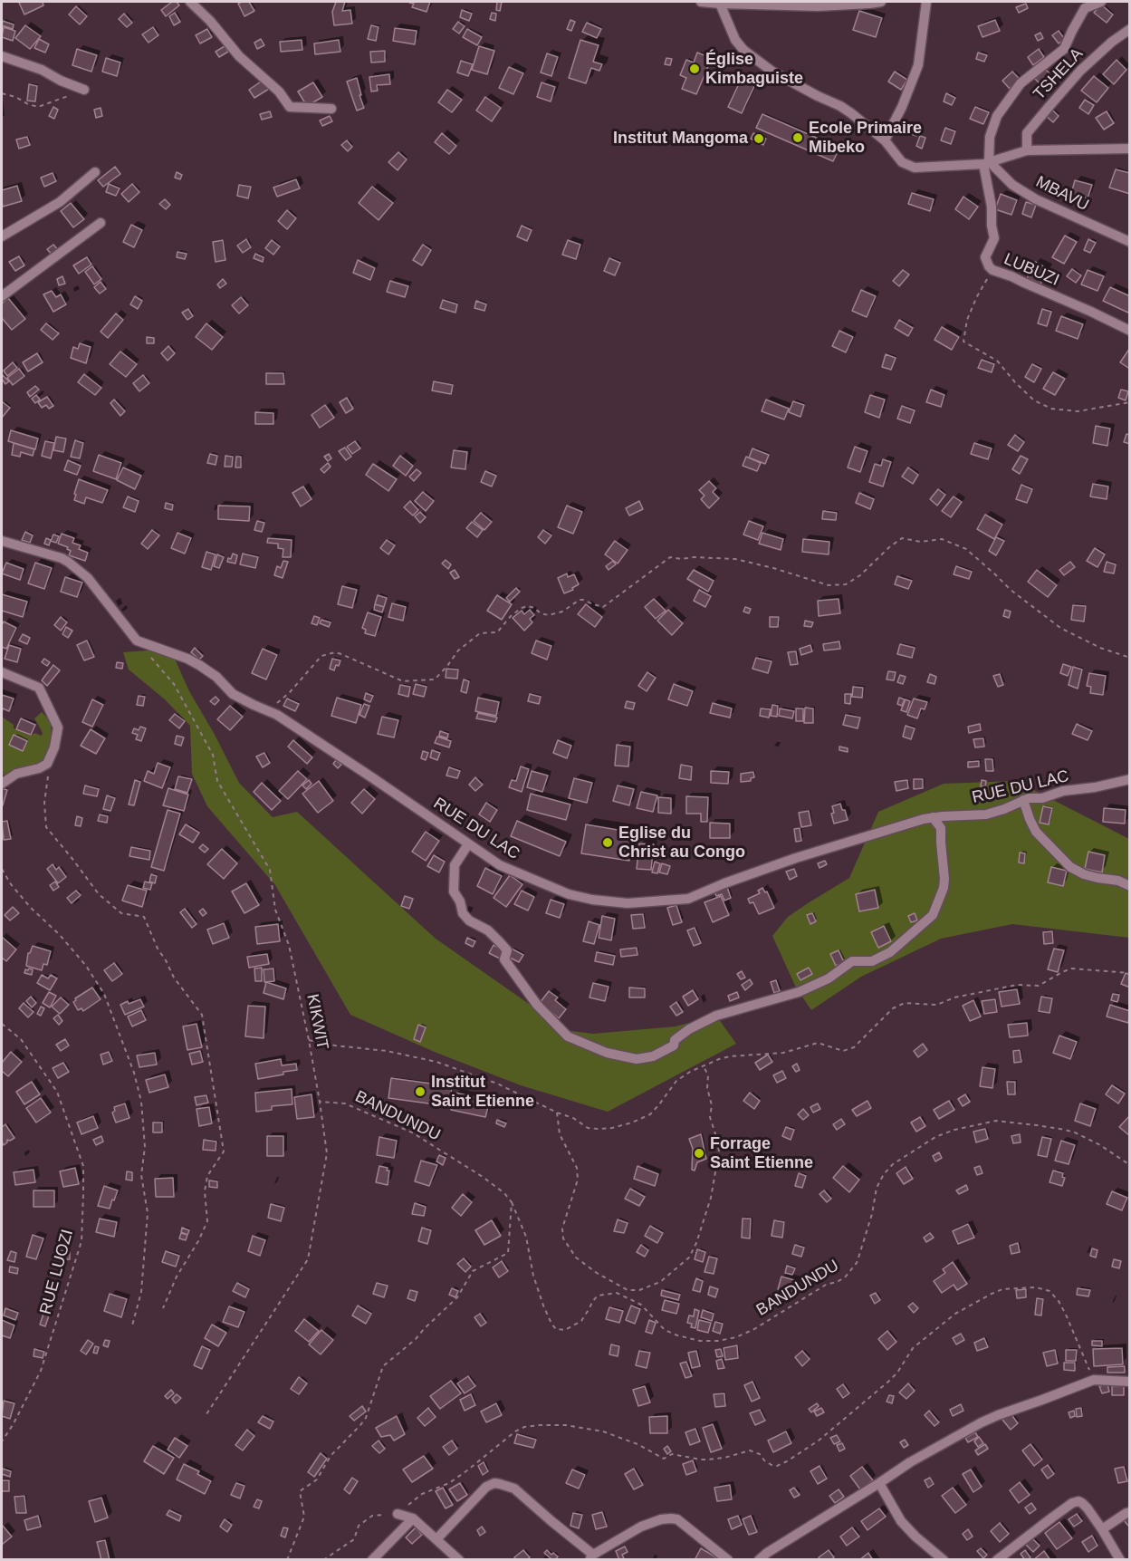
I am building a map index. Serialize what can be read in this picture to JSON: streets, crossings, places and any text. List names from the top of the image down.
{
  "streets": {
    "street": [
      "TSHELA",
      "MBAVU",
      "LUBUZI",
      "RUE DU LAC"
    ],
    "path": ["KIKWIT", "BANDUNDU", "RUE LUOZI"]
  },
  "crossings": [
    ["MBAVU", "LUBUZI"],
    ["RUE DU LAC", "KIKWIT"],
    ["KIKWIT", "BANDUNDU"]
  ],
  "places": [
    "Église Kimbaguiste",
    "Ecole Primaire Mibeko",
    "Institut Mangoma",
    "Eglise du Christ au Congo",
    "Institut Saint Etienne",
    "Forrage Saint Etienne"
  ]
}
